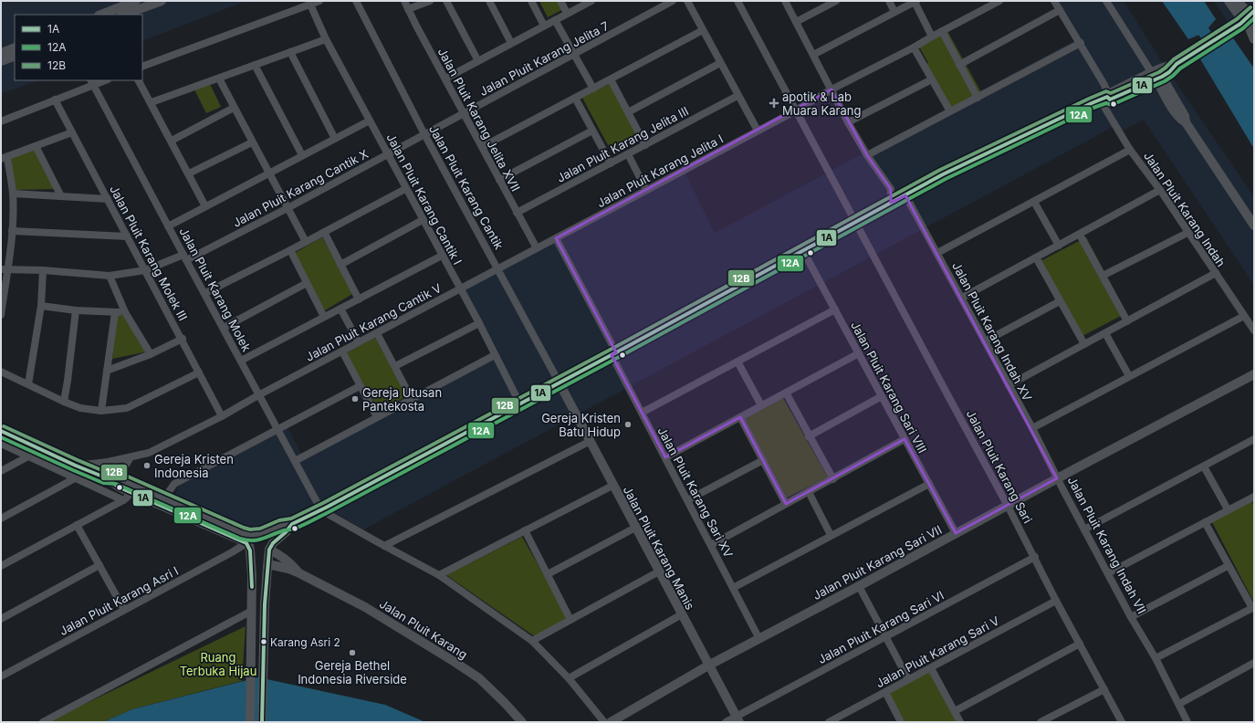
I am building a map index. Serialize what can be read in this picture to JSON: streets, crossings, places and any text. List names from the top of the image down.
{
  "streets": {
    "street": [
      "Jalan Pluit Karang Jelita 7",
      "Jalan Pluit Karang Jelita XVII",
      "Jalan Pluit Karang Jelita III",
      "Jalan Pluit Karang Jelita I",
      "Jalan Pluit Karang Cantik",
      "Jalan Pluit Karang Cantik X",
      "Jalan Pluit Karang Cantik I",
      "Jalan Pluit Karang Indah",
      "Jalan Pluit Karang Molek III",
      "Jalan Pluit Karang Molek",
      "Jalan Pluit Karang Cantik V",
      "Jalan Pluit Karang Indah XV",
      "Jalan Pluit Karang Sari VIII",
      "Jalan Pluit Karang Sari",
      "Jalan Pluit Karang Sari XV",
      "Jalan Pluit Karang Indah VII",
      "Jalan Pluit Karang Manis",
      "Jalan Pluit Karang Sari VII",
      "Jalan Pluit Karang Asri I",
      "Jalan Pluit Karang Sari VI",
      "Jalan Pluit Karang",
      "Jalan Pluit Karang Sari V"
    ]
  },
  "crossings": [
    ["Jalan Pluit Karang Jelita 7", "Jalan Pluit Karang Jelita XVII"],
    ["Jalan Pluit Karang Jelita 7", "Jalan Pluit Karang Cantik"],
    ["Jalan Pluit Karang Jelita 7", "Jalan Pluit Karang Cantik X"],
    ["Jalan Pluit Karang Jelita XVII", "Jalan Pluit Karang Jelita III"],
    ["Jalan Pluit Karang Jelita XVII", "Jalan Pluit Karang Jelita I"],
    ["Jalan Pluit Karang Jelita I", "Jalan Pluit Karang Cantik"],
    ["Jalan Pluit Karang Jelita I", "Jalan Pluit Karang Cantik V"],
    ["Jalan Pluit Karang Jelita I", "Jalan Pluit Karang Sari"],
    ["Jalan Pluit Karang Jelita I", "Jalan Pluit Karang Sari XV"],
    ["Jalan Pluit Karang Cantik", "Jalan Pluit Karang Cantik X"],
    ["Jalan Pluit Karang Cantik", "Jalan Pluit Karang Cantik V"],
    ["Jalan Pluit Karang Cantik", "Jalan Pluit Karang Manis"],
    ["Jalan Pluit Karang Cantik X", "Jalan Pluit Karang Cantik I"],
    ["Jalan Pluit Karang Cantik X", "Jalan Pluit Karang Molek III"],
    ["Jalan Pluit Karang Cantik X", "Jalan Pluit Karang Molek"],
    ["Jalan Pluit Karang Cantik I", "Jalan Pluit Karang Cantik V"],
    ["Jalan Pluit Karang Molek III", "Jalan Pluit Karang Cantik V"],
    ["Jalan Pluit Karang Molek", "Jalan Pluit Karang Cantik V"],
    ["Jalan Pluit Karang Indah XV", "Jalan Pluit Karang Indah VII"],
    ["Jalan Pluit Karang Indah XV", "Jalan Pluit Karang Sari VII"],
    ["Jalan Pluit Karang Sari VIII", "Jalan Pluit Karang Sari VII"],
    ["Jalan Pluit Karang Sari", "Jalan Pluit Karang Sari VII"],
    ["Jalan Pluit Karang Sari", "Jalan Pluit Karang Sari VI"],
    ["Jalan Pluit Karang Sari", "Jalan Pluit Karang Sari V"],
    ["Jalan Pluit Karang Sari XV", "Jalan Pluit Karang Sari VII"],
    ["Jalan Pluit Karang Indah VII", "Jalan Pluit Karang Sari VII"],
    ["Jalan Pluit Karang Manis", "Jalan Pluit Karang Sari VII"],
    ["Jalan Pluit Karang Manis", "Jalan Pluit Karang Sari VI"]
  ],
  "parks": ["Ruang Terbuka Hijau"],
  "places": {
    "health": ["apotik & Lab Muara Karang"],
    "other": [
      "Gereja Utusan Pantekosta",
      "Gereja Kristen Batu Hidup",
      "Gereja Kristen Indonesia",
      "Karang Asri 2",
      "Gereja Bethel Indonesia Riverside"
    ]
  },
  "lines": ["transit line 12B", "transit line 1A", "transit line 12A"],
  "legend": ["1A", "12A", "12B"]
}
